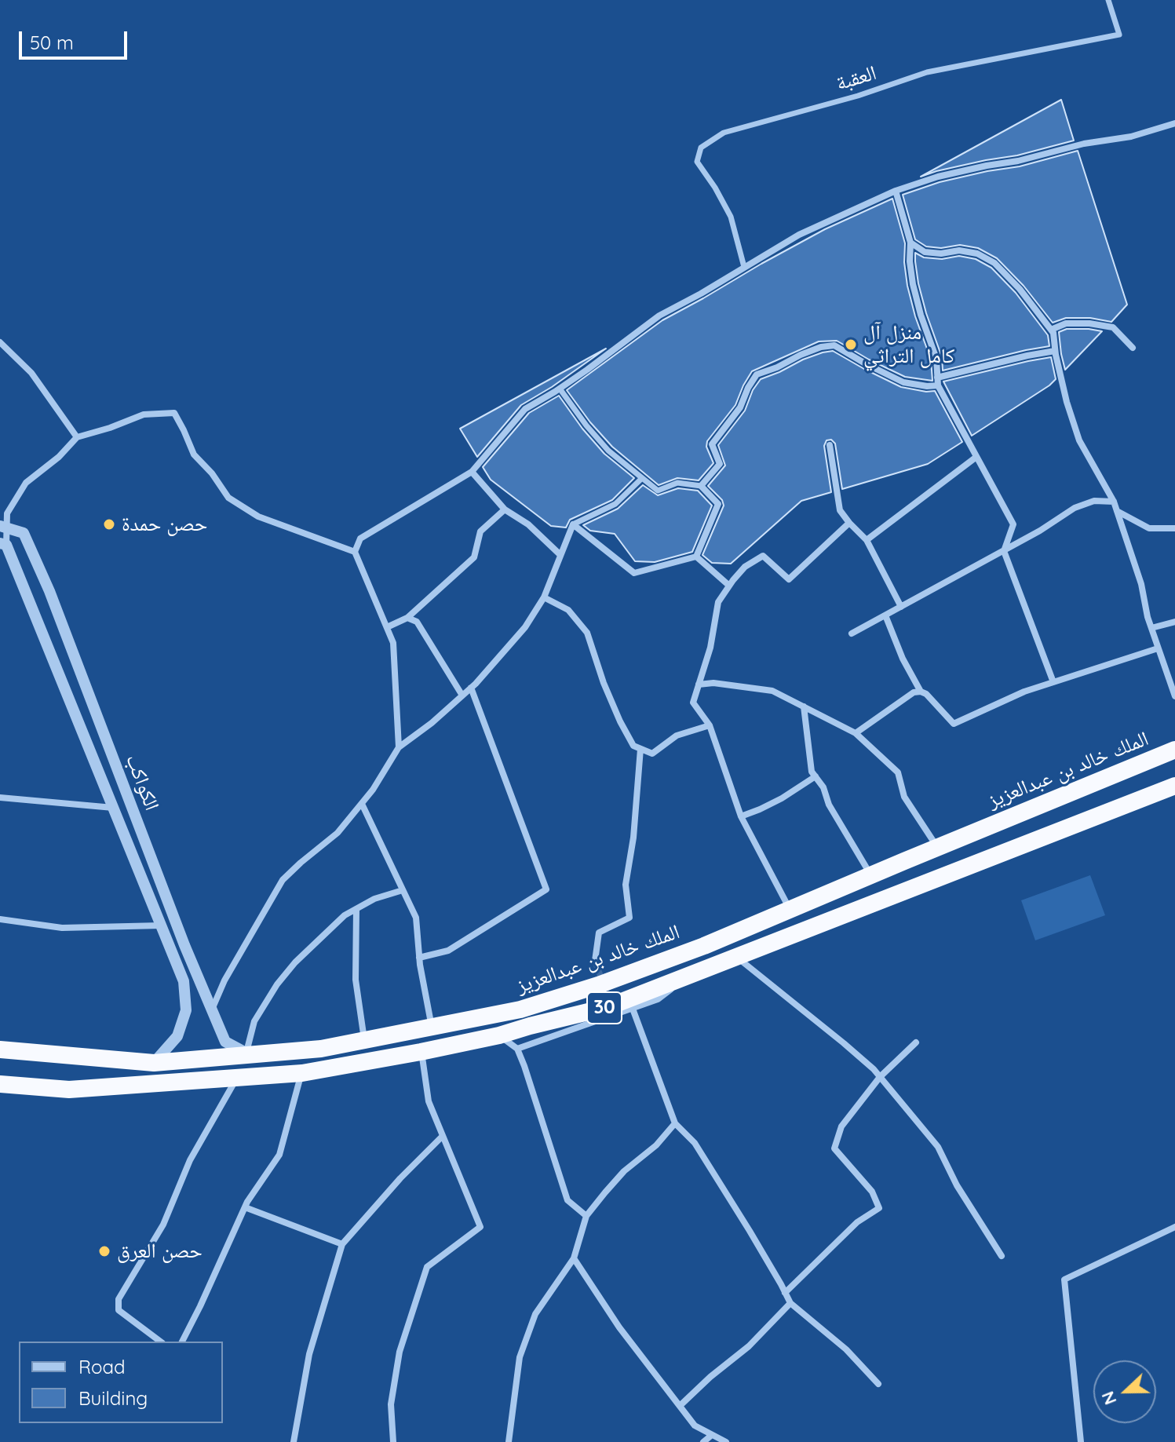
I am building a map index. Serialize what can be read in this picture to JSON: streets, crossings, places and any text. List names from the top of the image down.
{
  "streets": {
    "highway": ["الملك خالد بن عبدالعزيز", "30"],
    "street": ["العقبة", "الكواكب"]
  },
  "crossings": [
    ["الملك خالد بن عبدالعزيز", "الكواكب"]
  ],
  "places": ["منزل آل كامل التراثي", "حصن حمدة", "حصن العرق"],
  "legend": ["Road", "Building"],
  "scale_bar": "50 m",
  "north": "left"
}
